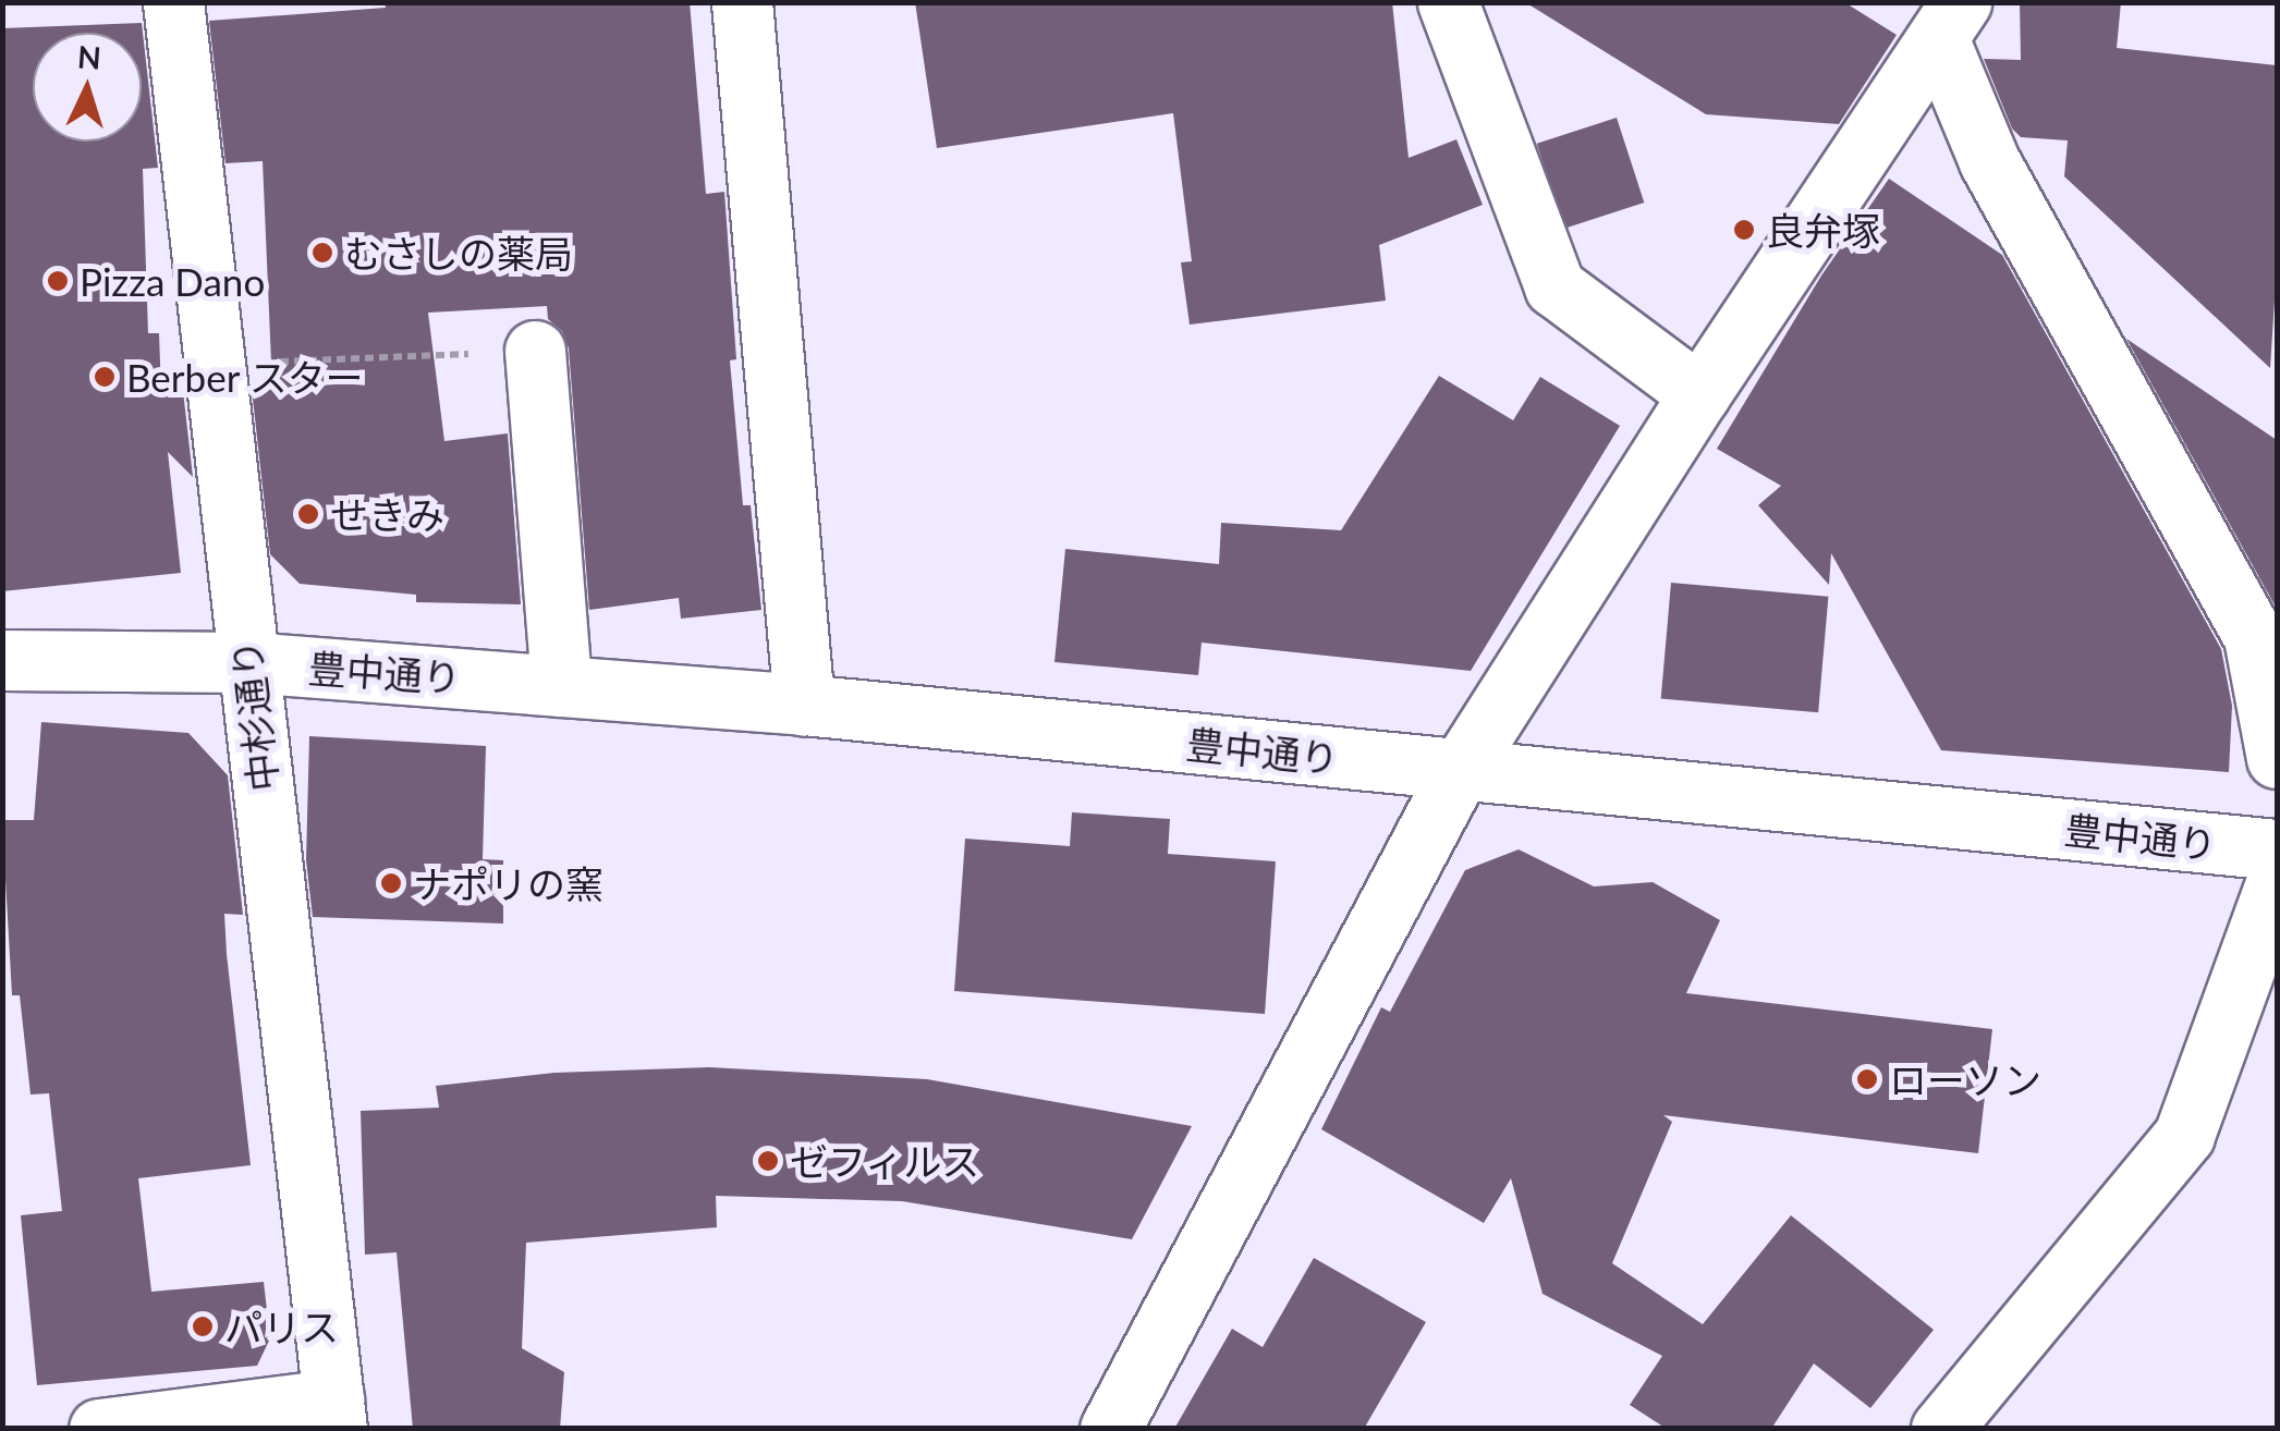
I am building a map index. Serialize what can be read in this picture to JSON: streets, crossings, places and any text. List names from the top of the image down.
{
  "streets": {
    "street": ["豊中通り", "中杉通り"]
  },
  "crossings": [
    ["豊中通り", "中杉通り"]
  ],
  "places": [
    "良弁塚",
    "むさしの薬局",
    "Pizza Dano",
    "Berber スター",
    "せきみ",
    "ナポリの窯",
    "ローソン",
    "ゼフィルス",
    "パリス"
  ],
  "north": "top"
}
